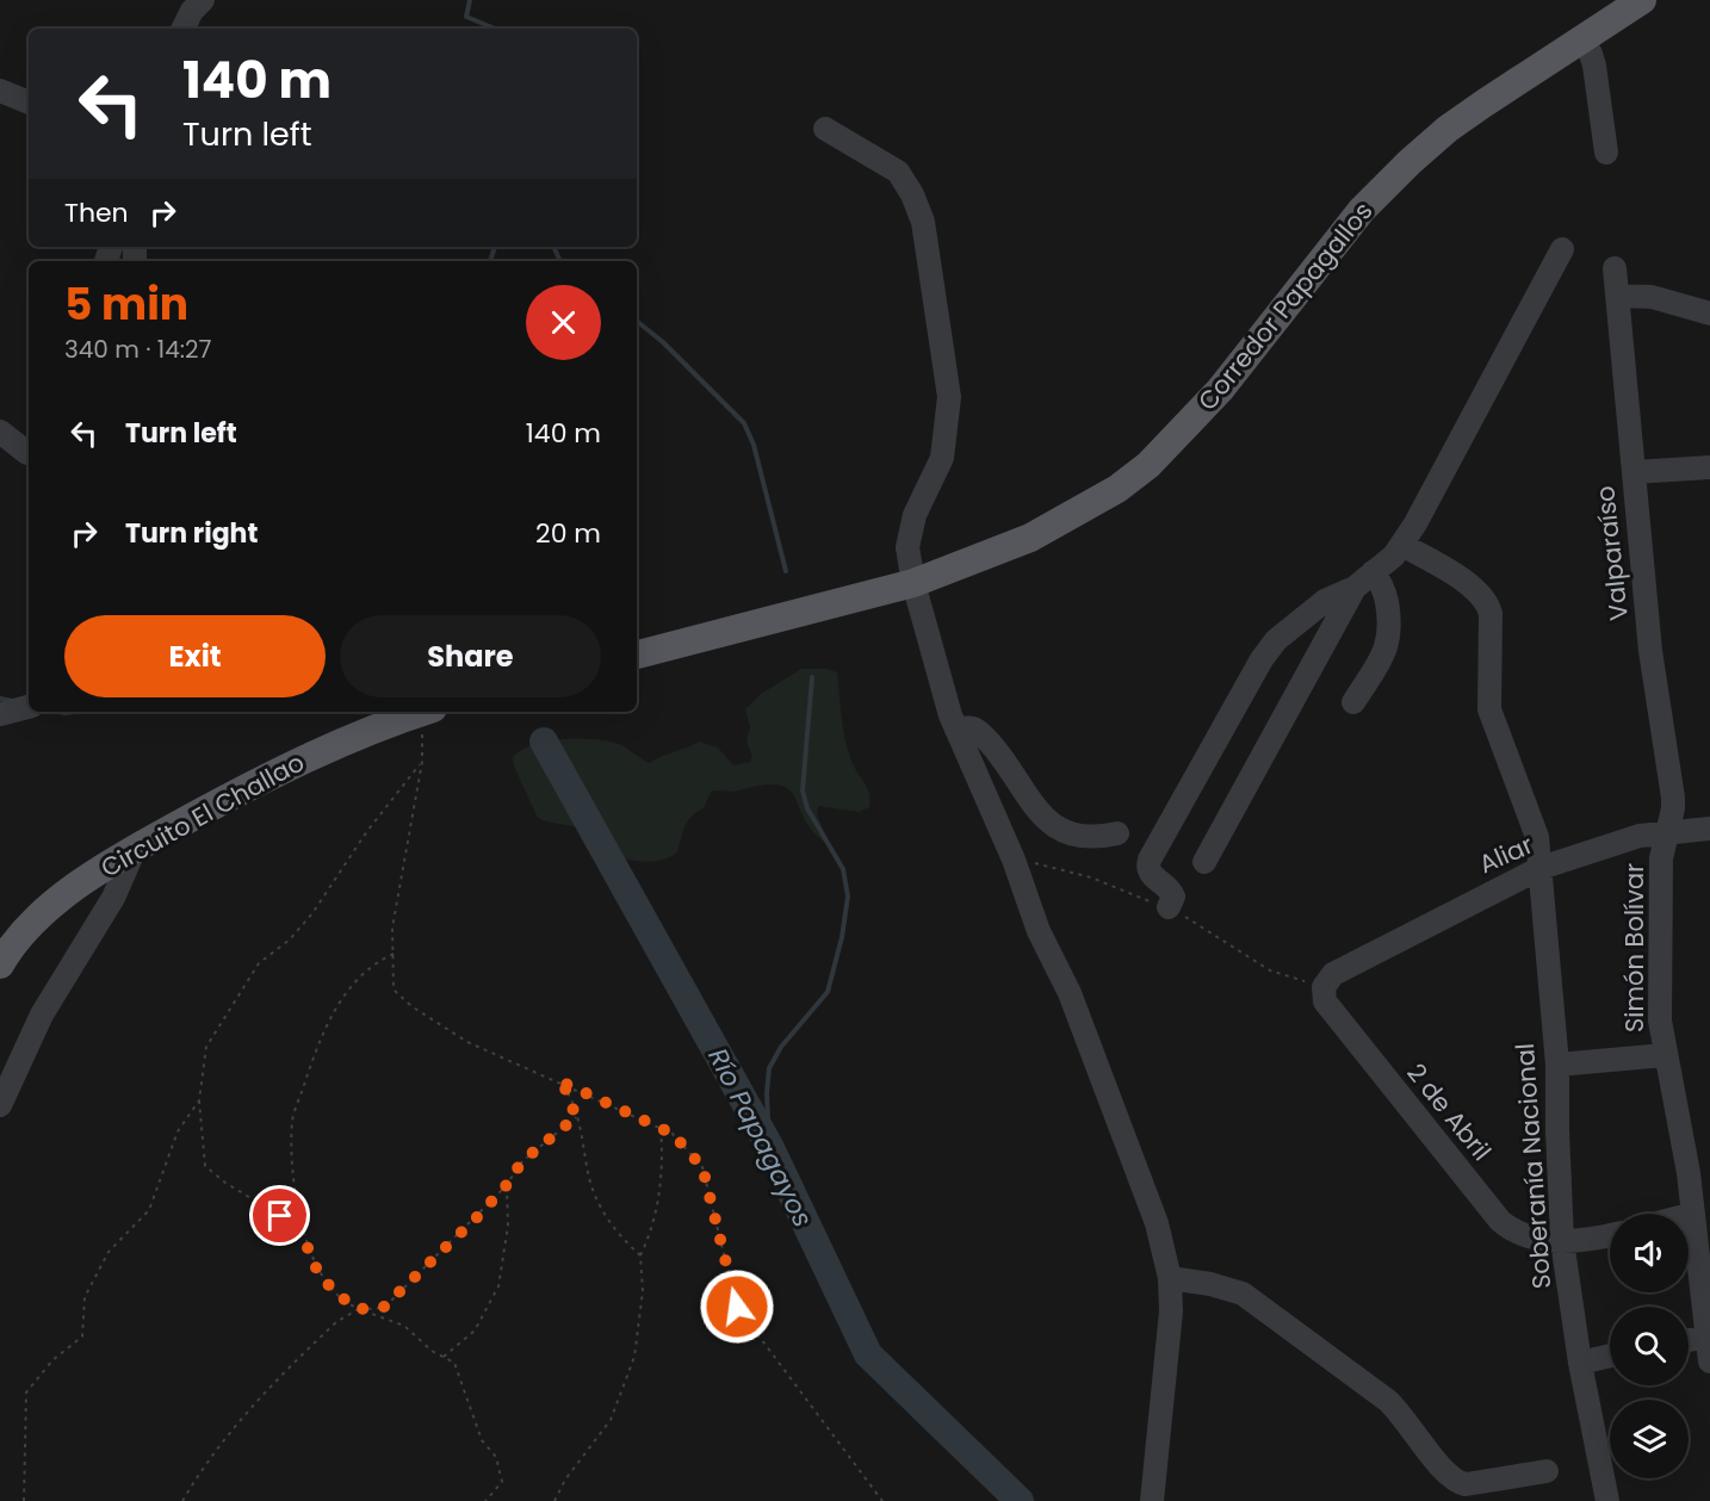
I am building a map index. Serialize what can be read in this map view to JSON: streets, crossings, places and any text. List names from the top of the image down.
{
  "streets": {
    "main road": ["Corredor Papagallos", "Circuito El Challao"],
    "street": [
      "Valparaíso",
      "Aliar",
      "Simón Bolívar",
      "2 de Abril",
      "Soberanía Nacional"
    ]
  },
  "crossings": [
    ["Valparaíso", "Aliar"],
    ["Valparaíso", "Simón Bolívar"],
    ["Aliar", "Simón Bolívar"],
    ["Aliar", "2 de Abril"],
    ["Aliar", "Soberanía Nacional"],
    ["2 de Abril", "Soberanía Nacional"]
  ],
  "water": ["Río Papagayos"],
  "page": {
    "turn": ["140 m", "Turn left"],
    "then": "Then",
    "heading": ["5 min", "340 m · 14:27"],
    "list": [
      {
        "name": "Turn left",
        "value": "140 m"
      },
      {
        "name": "Turn right",
        "value": "20 m"
      }
    ],
    "buttons": ["Exit", "Share"]
  }
}
